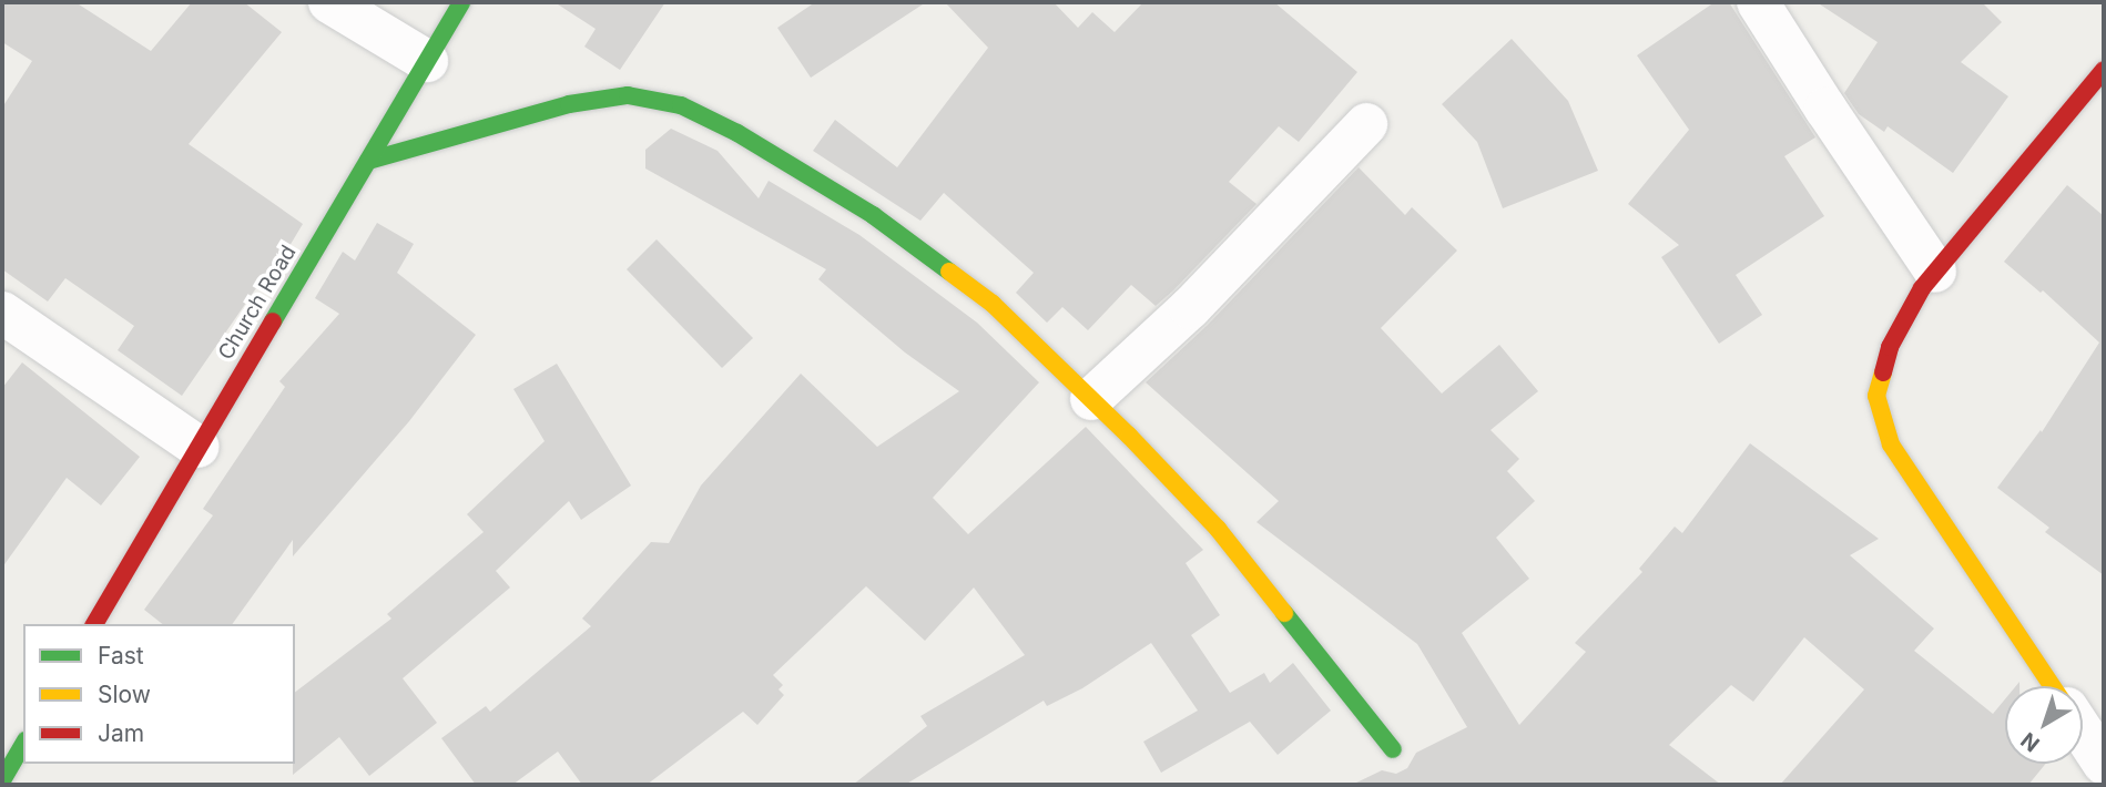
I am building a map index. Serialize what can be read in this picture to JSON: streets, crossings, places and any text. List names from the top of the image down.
{
  "streets": {
    "street": ["Church Road"]
  },
  "legend": ["Fast", "Slow", "Jam"],
  "north": "bottom left"
}
